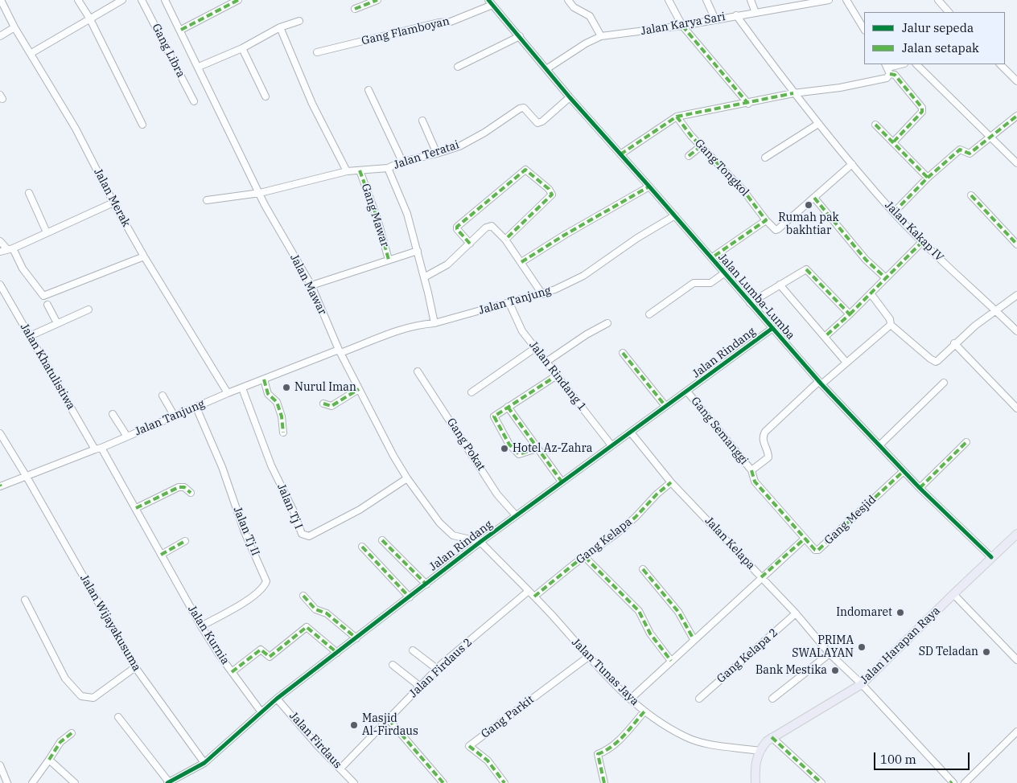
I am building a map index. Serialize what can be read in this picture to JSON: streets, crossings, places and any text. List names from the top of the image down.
{
  "streets": {
    "main road": ["Jalan Harapan Raya"],
    "street": [
      "Jalan Karya Sari",
      "Gang Flamboyan",
      "Gang Libra",
      "Jalan Teratai",
      "Gang Tongkol",
      "Jalan Merak",
      "Gang Mawar",
      "Jalan Kakap IV",
      "Jalan Mawar",
      "Jalan Lumba-Lumba",
      "Jalan Tanjung",
      "Jalan Rindang",
      "Jalan Khatulistiwa",
      "Jalan Rindang 1",
      "Gang Semanggi",
      "Gang Pokat",
      "Jalan Tj I",
      "Gang Mesjid",
      "Jalan Tj II",
      "Gang Kelapa",
      "Jalan Kelapa",
      "Jalan Wijayakusuma",
      "Jalan Kurnia",
      "Gang Kelapa 2",
      "Jalan Firdaus 2",
      "Jalan Tunas Jaya",
      "Gang Parkit",
      "Jalan Firdaus"
    ]
  },
  "crossings": [
    ["Jalan Karya Sari", "Jalan Kakap IV"],
    ["Jalan Karya Sari", "Jalan Lumba-Lumba"],
    ["Gang Flamboyan", "Jalan Lumba-Lumba"],
    ["Jalan Teratai", "Gang Mawar"],
    ["Jalan Teratai", "Jalan Mawar"],
    ["Jalan Teratai", "Jalan Lumba-Lumba"],
    ["Jalan Merak", "Jalan Tanjung"],
    ["Gang Mawar", "Jalan Mawar"],
    ["Jalan Mawar", "Jalan Tanjung"],
    ["Jalan Mawar", "Jalan Rindang"],
    ["Jalan Mawar", "Jalan Tj I"],
    ["Jalan Mawar", "Jalan Tunas Jaya"],
    ["Jalan Lumba-Lumba", "Jalan Tanjung"],
    ["Jalan Lumba-Lumba", "Jalan Rindang"],
    ["Jalan Lumba-Lumba", "Gang Semanggi"],
    ["Jalan Lumba-Lumba", "Gang Mesjid"],
    ["Jalan Lumba-Lumba", "Jalan Harapan Raya"],
    ["Jalan Tanjung", "Jalan Khatulistiwa"],
    ["Jalan Tanjung", "Jalan Rindang 1"],
    ["Jalan Tanjung", "Jalan Tj I"],
    ["Jalan Tanjung", "Jalan Tj II"],
    ["Jalan Tanjung", "Jalan Wijayakusuma"],
    ["Jalan Tanjung", "Jalan Kurnia"],
    ["Jalan Rindang", "Jalan Rindang 1"],
    ["Jalan Rindang", "Gang Semanggi"],
    ["Jalan Rindang", "Gang Pokat"],
    ["Jalan Rindang", "Jalan Kelapa"],
    ["Jalan Rindang", "Jalan Wijayakusuma"],
    ["Jalan Rindang", "Jalan Kurnia"],
    ["Jalan Rindang", "Jalan Tunas Jaya"],
    ["Jalan Rindang", "Jalan Firdaus"],
    ["Jalan Khatulistiwa", "Jalan Kurnia"],
    ["Gang Semanggi", "Gang Mesjid"],
    ["Jalan Tj II", "Jalan Kurnia"],
    ["Gang Kelapa", "Jalan Kelapa"],
    ["Gang Kelapa", "Jalan Tunas Jaya"],
    ["Jalan Kelapa", "Jalan Harapan Raya"],
    ["Jalan Kelapa", "Gang Kelapa 2"],
    ["Jalan Harapan Raya", "Jalan Tunas Jaya"],
    ["Jalan Firdaus 2", "Jalan Tunas Jaya"],
    ["Jalan Firdaus 2", "Jalan Firdaus"],
    ["Jalan Tunas Jaya", "Gang Parkit"]
  ],
  "places": [
    "Rumah pak bakhtiar",
    "Nurul Iman",
    "Hotel Az-Zahra",
    "Indomaret",
    "PRIMA SWALAYAN",
    "SD Teladan",
    "Bank Mestika",
    "Masjid Al-Firdaus"
  ],
  "legend": ["Jalur sepeda", "Jalan setapak"],
  "scale_bar": "100 m"
}
